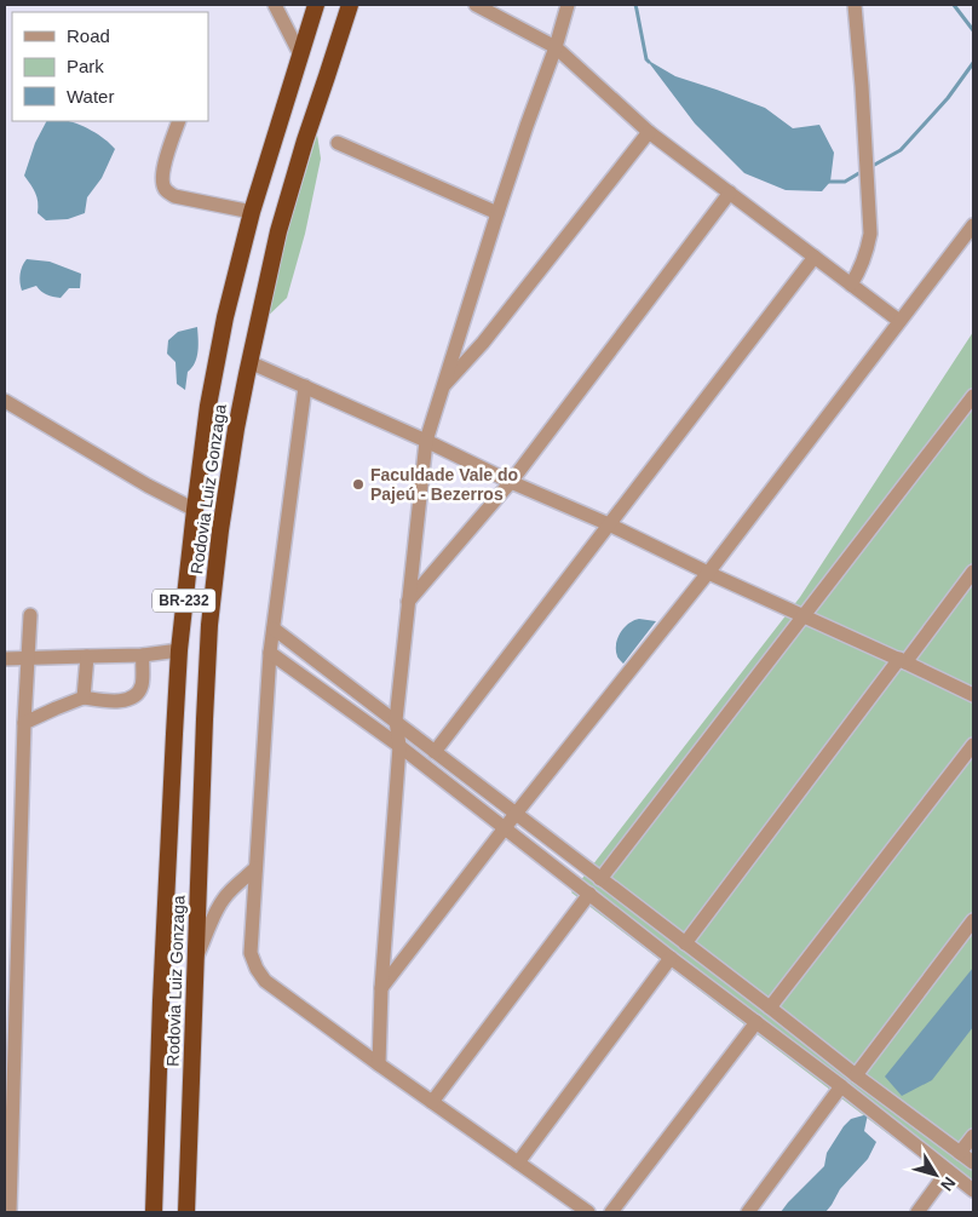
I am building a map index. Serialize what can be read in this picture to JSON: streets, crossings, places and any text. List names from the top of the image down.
{
  "streets": {
    "highway": ["Rodovia Luiz Gonzaga", "BR-232"]
  },
  "places": ["Faculdade Vale do Pajeú - Bezerros"],
  "legend": ["Road", "Park", "Water"],
  "north": "bottom right"
}
